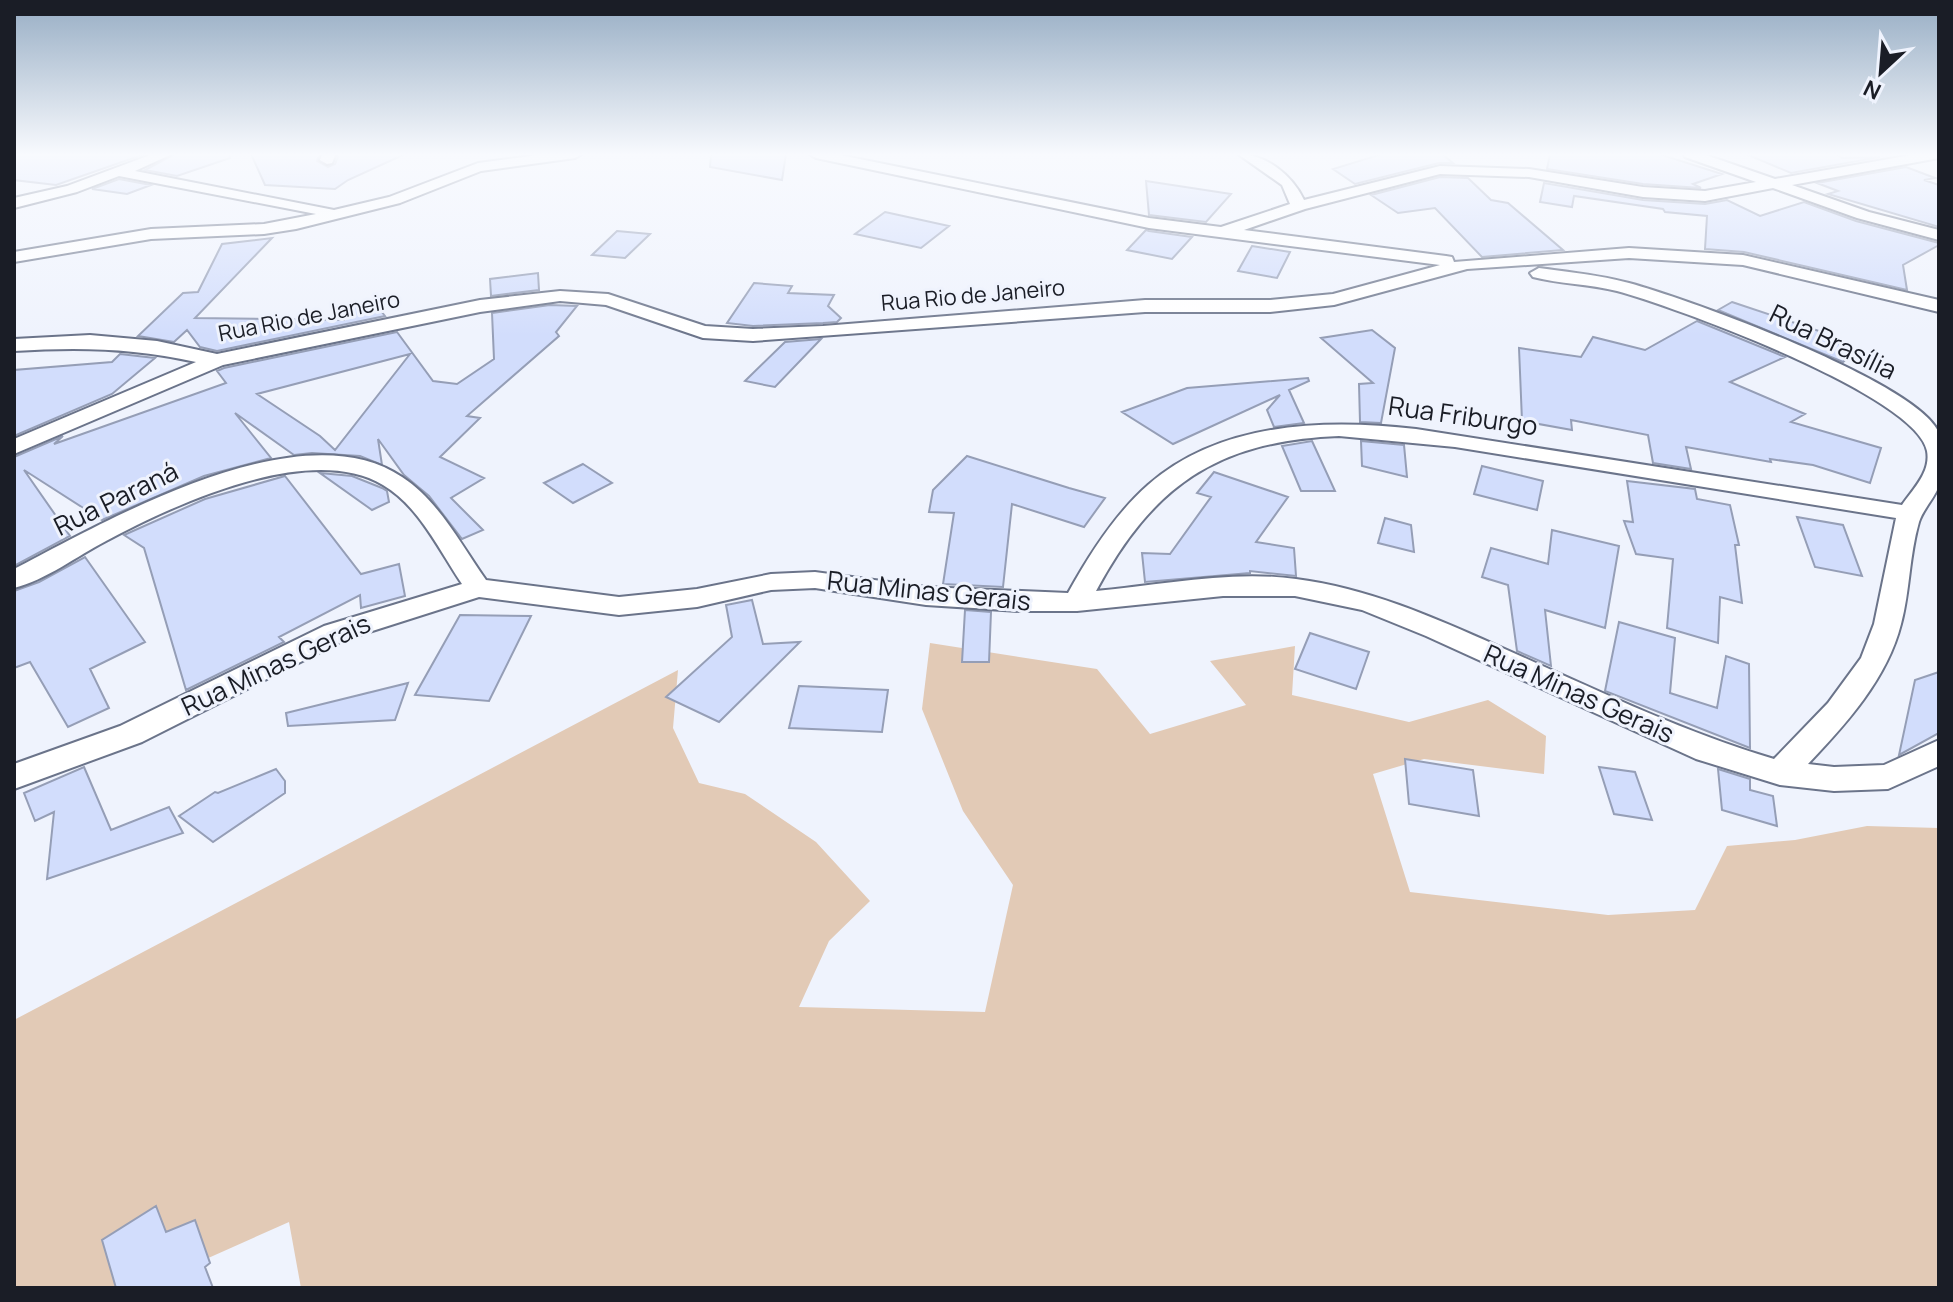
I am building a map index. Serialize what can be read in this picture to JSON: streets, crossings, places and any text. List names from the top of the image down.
{
  "streets": {
    "street": [
      "Rua Rio de Janeiro",
      "Rua Brasília",
      "Rua Friburgo",
      "Rua Paraná",
      "Rua Minas Gerais"
    ]
  },
  "crossings": [
    ["Rua Rio de Janeiro", "Rua Brasília"],
    ["Rua Brasília", "Rua Friburgo"],
    ["Rua Brasília", "Rua Minas Gerais"],
    ["Rua Friburgo", "Rua Minas Gerais"],
    ["Rua Paraná", "Rua Minas Gerais"]
  ],
  "north": "bottom left"
}
